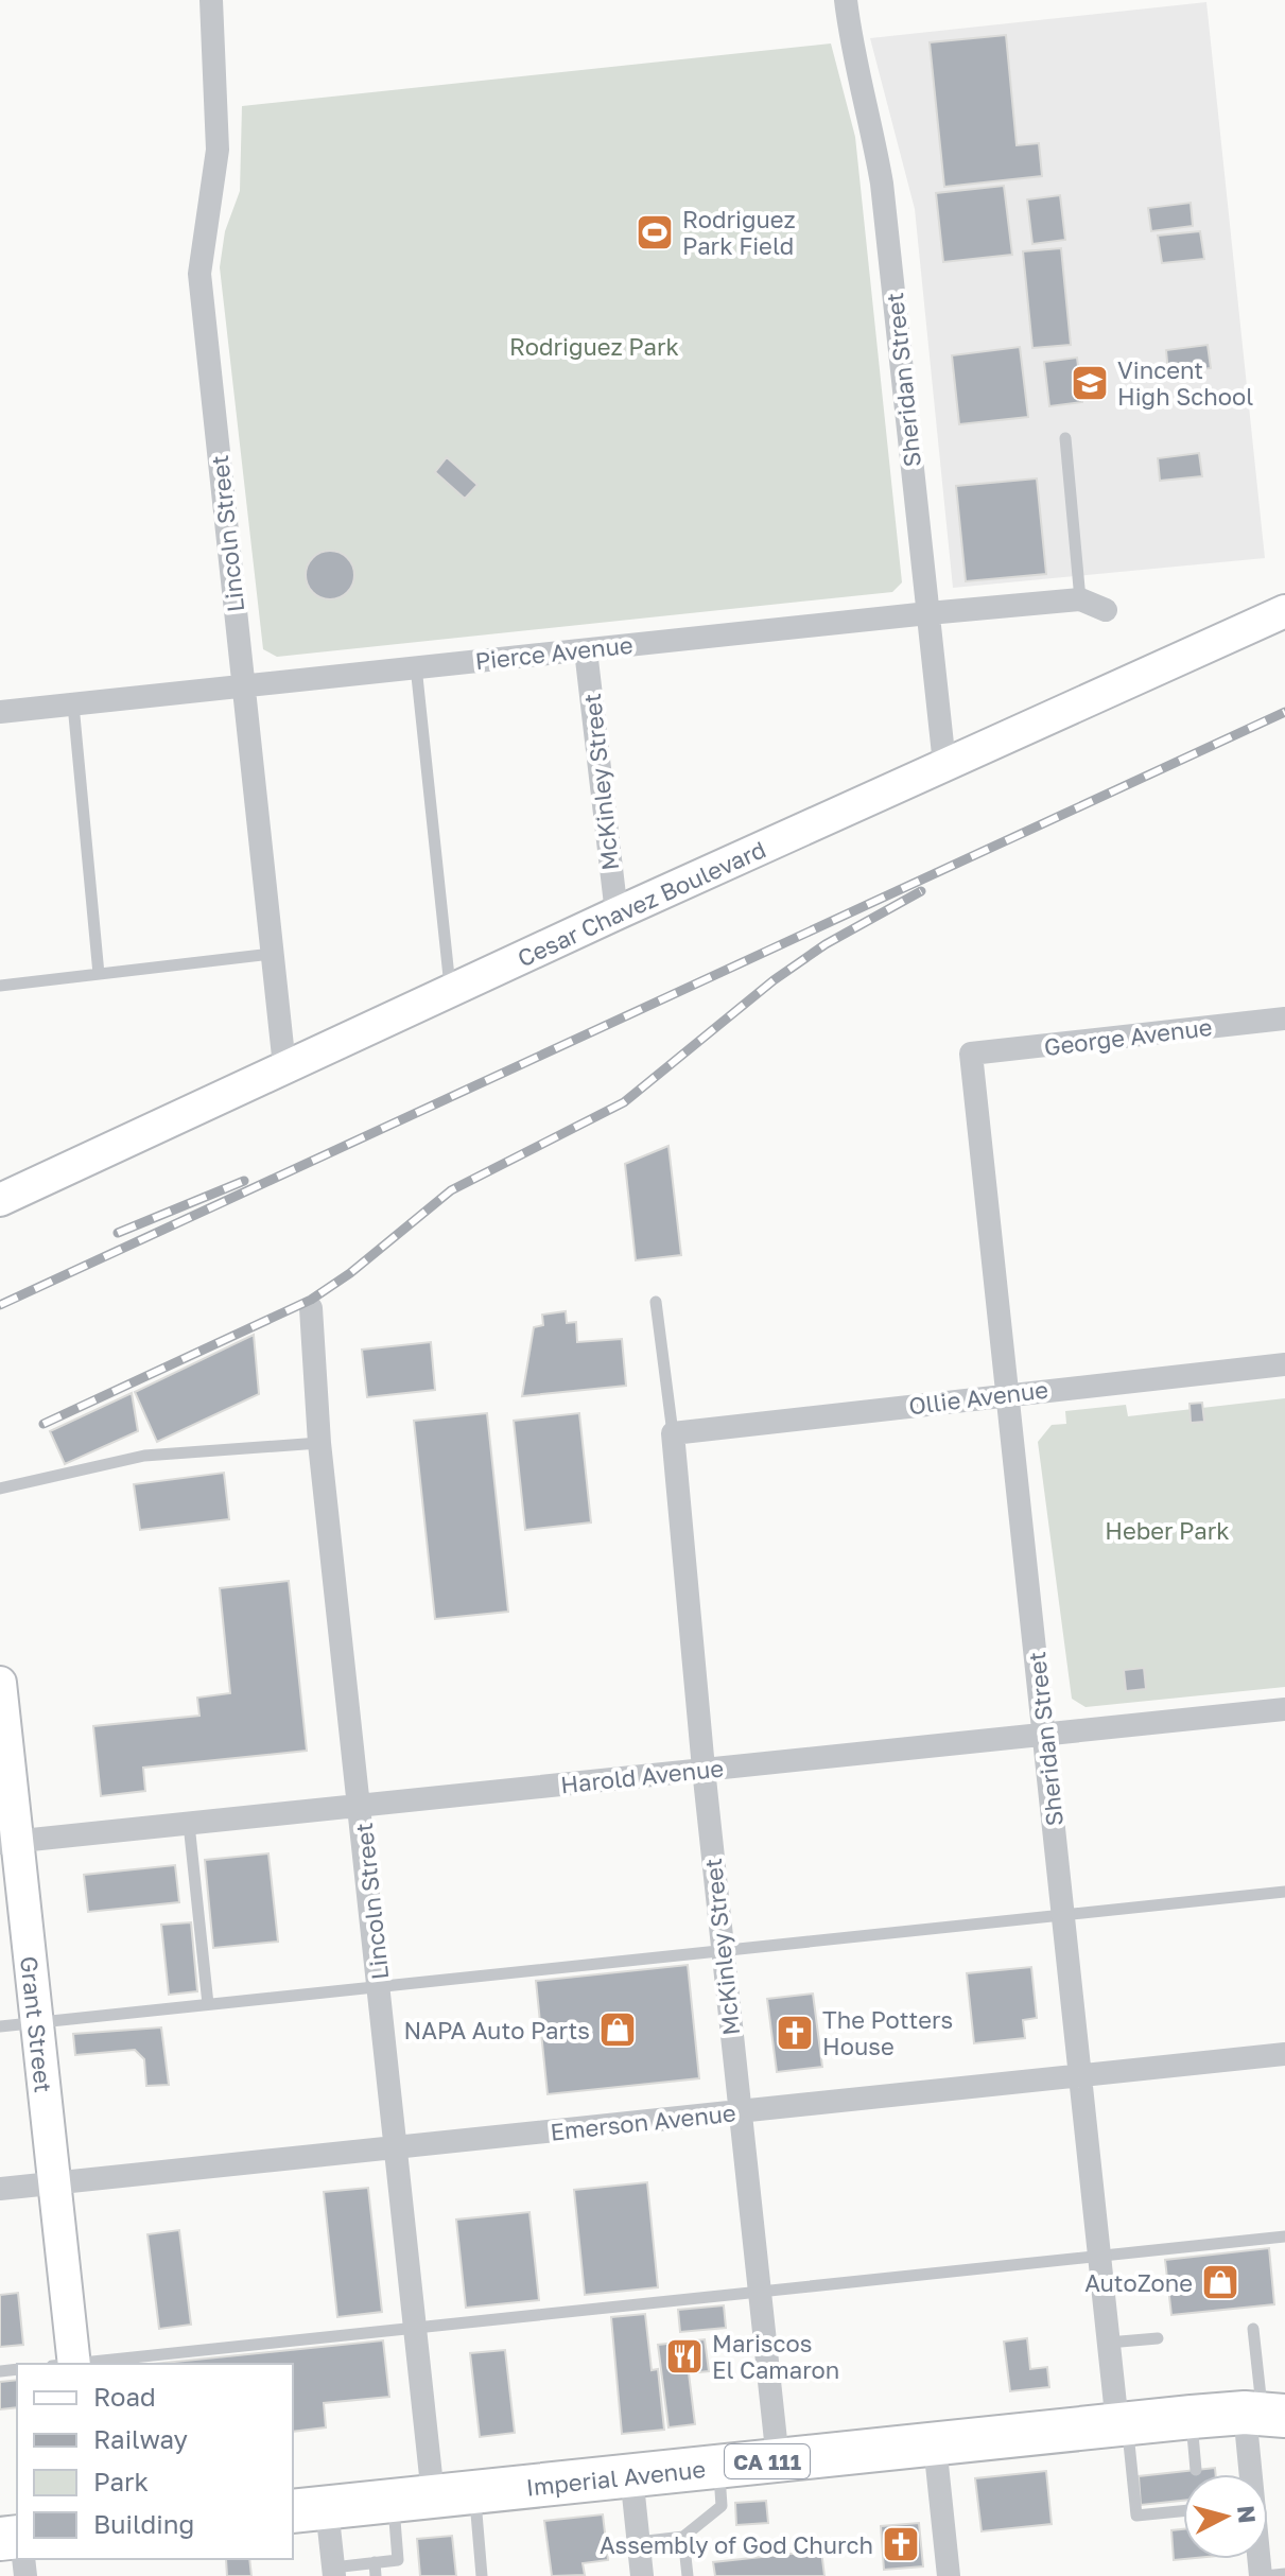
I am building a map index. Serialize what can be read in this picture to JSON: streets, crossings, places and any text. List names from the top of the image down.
{
  "streets": {
    "highway": ["CA 111", "Imperial Avenue"],
    "main road": ["Cesar Chavez Boulevard", "Grant Street"],
    "street": [
      "Sheridan Street",
      "Lincoln Street",
      "Pierce Avenue",
      "McKinley Street",
      "George Avenue",
      "Ollie Avenue",
      "Harold Avenue",
      "Emerson Avenue"
    ]
  },
  "crossings": [
    ["Sheridan Street", "Pierce Avenue"],
    ["Sheridan Street", "Cesar Chavez Boulevard"],
    ["Sheridan Street", "George Avenue"],
    ["Sheridan Street", "Ollie Avenue"],
    ["Sheridan Street", "Harold Avenue"],
    ["Sheridan Street", "Emerson Avenue"],
    ["Sheridan Street", "Imperial Avenue"],
    ["Lincoln Street", "Pierce Avenue"],
    ["Lincoln Street", "Cesar Chavez Boulevard"],
    ["Lincoln Street", "Harold Avenue"],
    ["Lincoln Street", "Emerson Avenue"],
    ["Lincoln Street", "Imperial Avenue"],
    ["Pierce Avenue", "McKinley Street"],
    ["McKinley Street", "Cesar Chavez Boulevard"],
    ["McKinley Street", "Ollie Avenue"],
    ["McKinley Street", "Harold Avenue"],
    ["McKinley Street", "Emerson Avenue"],
    ["McKinley Street", "Imperial Avenue"],
    ["Harold Avenue", "Grant Street"],
    ["Grant Street", "Emerson Avenue"]
  ],
  "parks": ["Rodriguez Park", "Heber Park"],
  "places": {
    "sports": ["Rodriguez Park Field"],
    "school or university": ["Vincent High School"],
    "shop": ["NAPA Auto Parts", "AutoZone"],
    "church": ["The Potters House", "Assembly of God Church"],
    "restaurant": ["Mariscos El Camaron"]
  },
  "legend": [
    "Road",
    "Railway",
    "Park",
    "Building"
  ],
  "north": "right"
}
